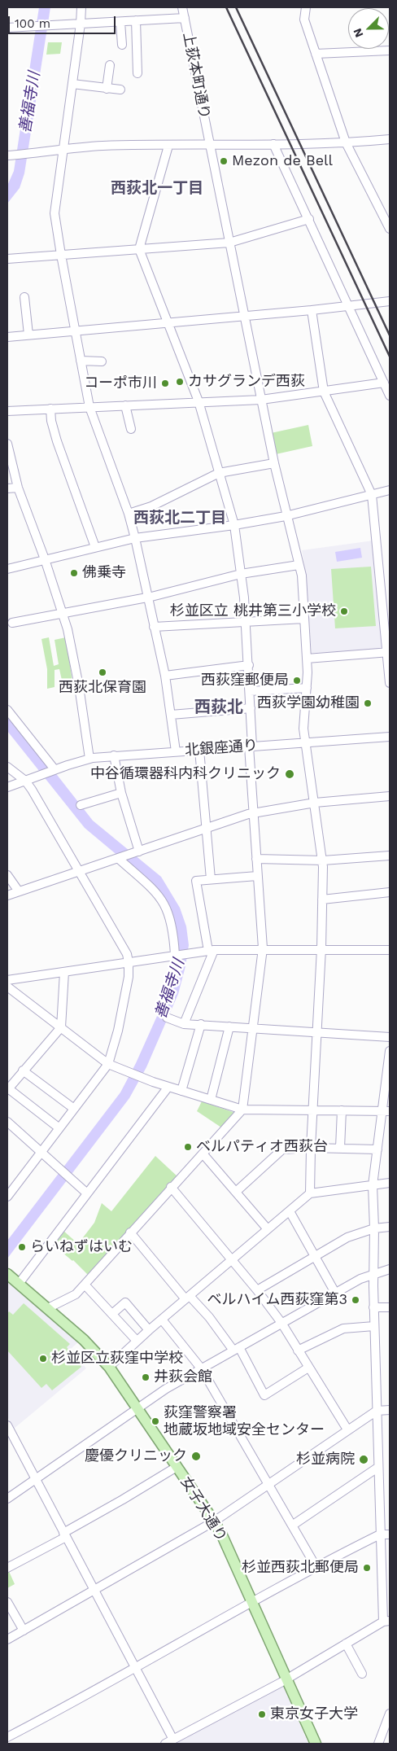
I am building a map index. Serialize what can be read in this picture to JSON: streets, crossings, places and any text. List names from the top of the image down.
{
  "streets": {
    "main road": ["女子大通り"],
    "street": ["上荻本町通り", "北銀座通り"]
  },
  "crossings": [
    ["上荻本町通り", "北銀座通り"]
  ],
  "districts": ["西荻北一丁目", "西荻北二丁目", "西荻北"],
  "water": ["善福寺川"],
  "places": [
    "Mezon de Bell",
    "カサグランデ西荻",
    "コーポ市川",
    "佛乗寺",
    "杉並区立 桃井第三小学校",
    "西荻北保育園",
    "西荻窪郵便局",
    "西荻学園幼稚園",
    "中谷循環器科内科クリニック",
    "ベルパティオ西荻台",
    "らいねずはいむ",
    "ベルハイム西荻窪第3",
    "杉並区立荻窪中学校",
    "井荻会館",
    "荻窪警察署 地蔵坂地域安全センター",
    "慶優クリニック",
    "杉並病院",
    "杉並西荻北郵便局",
    "東京女子大学"
  ],
  "scale_bar": "100 m",
  "north": "bottom left"
}
